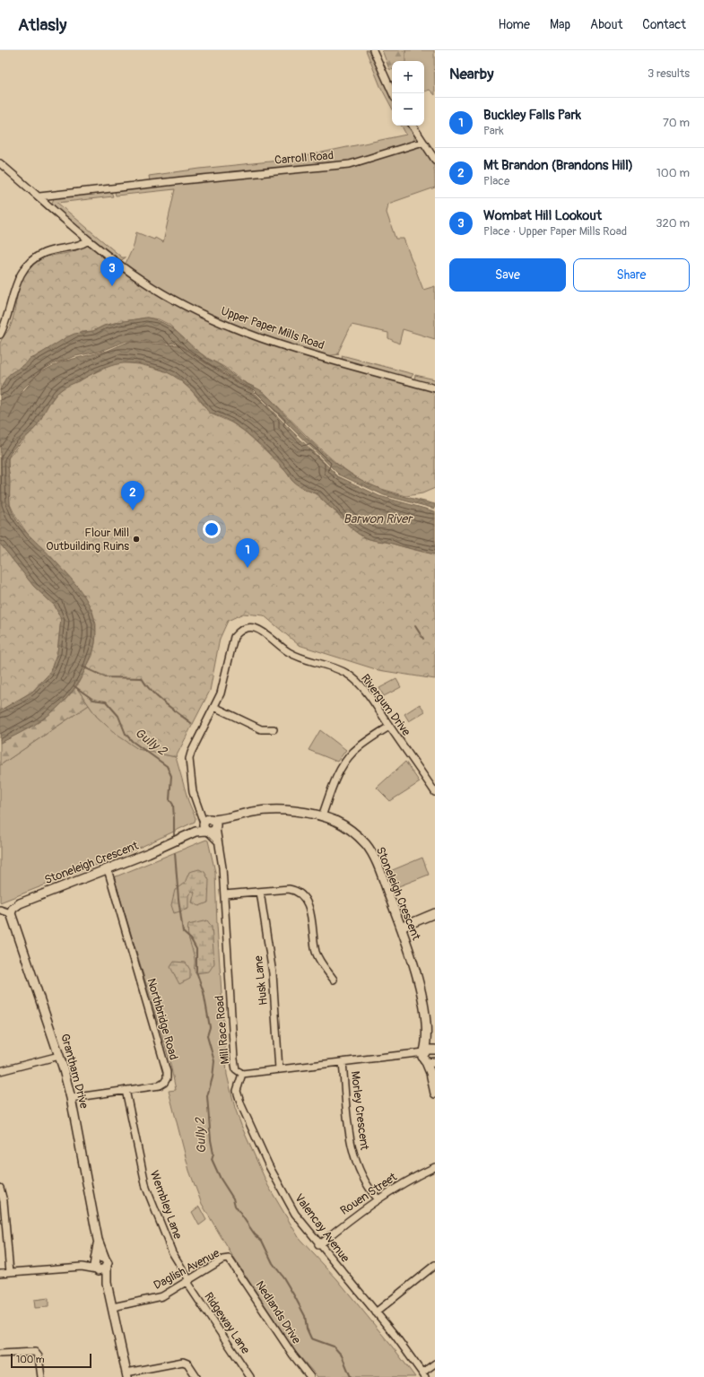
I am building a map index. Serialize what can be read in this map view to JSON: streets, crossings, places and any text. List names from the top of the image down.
{
  "streets": {
    "street": [
      "Carroll Road",
      "Upper Paper Mills Road",
      "Rivergum Drive",
      "Stoneleigh Crescent",
      "Husk Lane",
      "Northbridge Road",
      "Mill Race Road",
      "Grantham Drive",
      "Morley Crescent",
      "Rouen Street",
      "Wembley Lane",
      "Valencay Avenue",
      "Daglish Avenue",
      "Nedlands Drive",
      "Ridgeway Lane"
    ]
  },
  "crossings": [
    ["Carroll Road", "Upper Paper Mills Road"],
    ["Rivergum Drive", "Stoneleigh Crescent"],
    ["Rivergum Drive", "Mill Race Road"],
    ["Stoneleigh Crescent", "Northbridge Road"],
    ["Stoneleigh Crescent", "Mill Race Road"],
    ["Stoneleigh Crescent", "Grantham Drive"],
    ["Husk Lane", "Mill Race Road"],
    ["Northbridge Road", "Grantham Drive"],
    ["Northbridge Road", "Wembley Lane"],
    ["Mill Race Road", "Morley Crescent"],
    ["Mill Race Road", "Valencay Avenue"],
    ["Grantham Drive", "Daglish Avenue"],
    ["Morley Crescent", "Rouen Street"],
    ["Rouen Street", "Valencay Avenue"],
    ["Wembley Lane", "Daglish Avenue"],
    ["Wembley Lane", "Ridgeway Lane"],
    ["Daglish Avenue", "Nedlands Drive"],
    ["Daglish Avenue", "Ridgeway Lane"]
  ],
  "water": ["Barwon River", "Gully 2"],
  "places": ["Flour Mill Outbuilding Ruins"],
  "scale_bar": "100 m",
  "page": {
    "header": "Atlasly",
    "nav": [
      "Home",
      "Map",
      "About",
      "Contact"
    ],
    "heading": ["Nearby", "3 results"],
    "map_buttons": ["+", "−"],
    "list": [
      {
        "mark": "1",
        "name": "Buckley Falls Park",
        "note": "Park",
        "value": "70 m"
      },
      {
        "mark": "2",
        "name": "Mt Brandon (Brandons Hill)",
        "note": "Place",
        "value": "100 m"
      },
      {
        "mark": "3",
        "name": "Wombat Hill Lookout",
        "note": "Place · Upper Paper Mills Road",
        "value": "320 m"
      }
    ],
    "buttons": ["Save", "Share"],
    "pins": ["3", "2", "1"],
    "scale": "100 m"
  }
}
